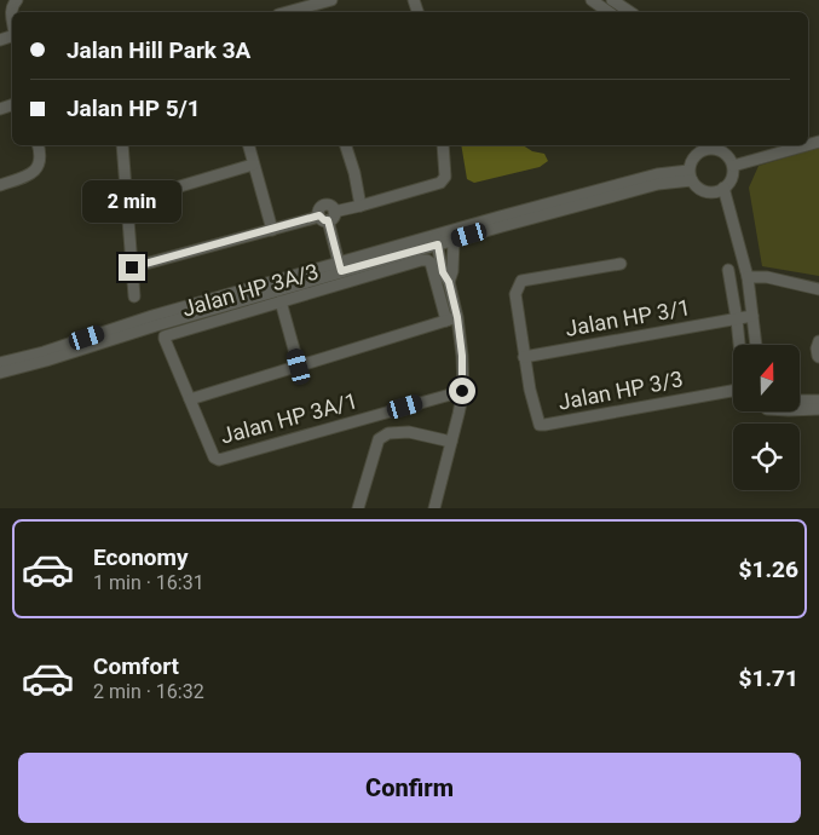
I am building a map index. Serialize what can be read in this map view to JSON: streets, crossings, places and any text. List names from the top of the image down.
{
  "streets": {
    "street": [
      "Jalan HP 3A/3",
      "Jalan HP 3/1",
      "Jalan HP 3/3",
      "Jalan HP 3A/1"
    ]
  },
  "crossings": [
    ["Jalan HP 3A/3", "Jalan HP 3A/1"],
    ["Jalan HP 3/1", "Jalan HP 3/3"]
  ],
  "north": "top",
  "page": {
    "banner": ["Jalan Hill Park 3A", "Jalan HP 5/1"],
    "bubble": "2 min",
    "list": [
      {
        "name": "Economy",
        "note": "1 min · 16:31",
        "value": "$1.26"
      },
      {
        "name": "Comfort",
        "note": "2 min · 16:32",
        "value": "$1.71"
      }
    ],
    "buttons": "Confirm"
  }
}
